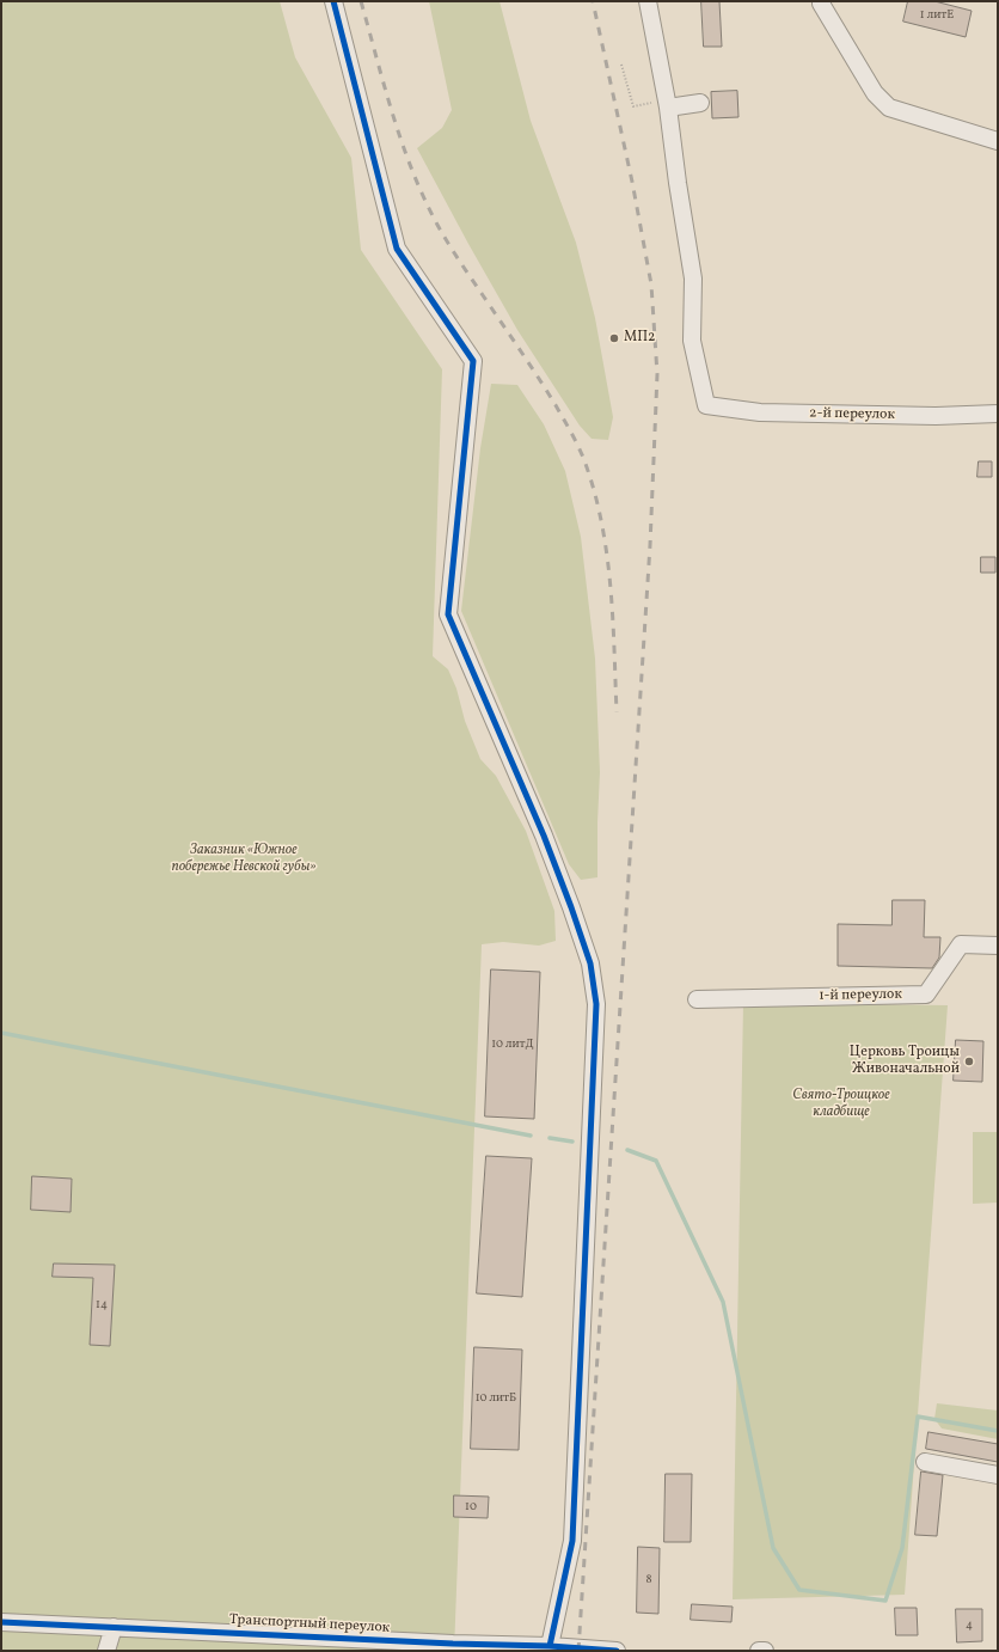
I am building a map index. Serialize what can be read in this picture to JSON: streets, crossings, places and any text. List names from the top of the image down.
{
  "streets": {
    "street": ["2-й переулок", "1-й переулок", "Транспортный переулок"]
  },
  "parks": ["Заказник «Южное побережье Невской губы»", "Свято-Троицкое кладбище"],
  "places": ["МП2", "Церковь Троицы Живоначальной"],
  "house_numbers": [
    "1 литЕ",
    "10 литД",
    "14",
    "10 литБ",
    "10",
    "8",
    "4"
  ]
}
